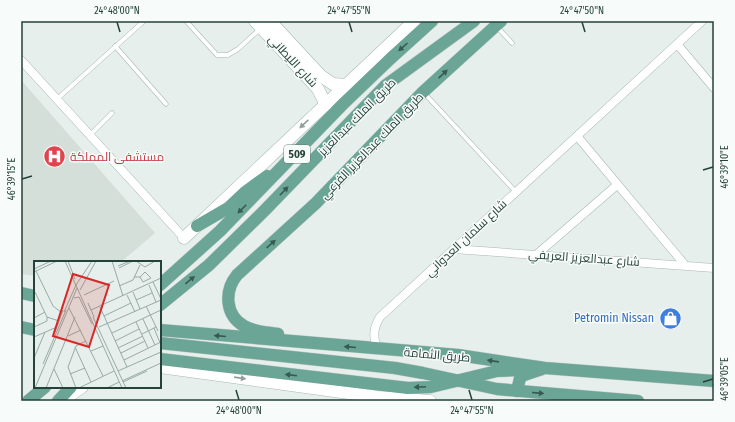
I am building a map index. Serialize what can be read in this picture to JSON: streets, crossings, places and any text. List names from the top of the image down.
{
  "streets": {
    "main road": [
      "طريق الملك عبدالعزيز",
      "طريق الملك عبدالعزيز الفرعي",
      "509",
      "طريق الثمامة"
    ],
    "street": ["شارع الليطاني", "شارع سلمان العدواني", "شارع عبدالعزيز العريفي"]
  },
  "crossings": [
    ["طريق الملك عبدالعزيز الفرعي", "طريق الثمامة"],
    ["شارع سلمان العدواني", "شارع عبدالعزيز العريفي"],
    ["شارع سلمان العدواني", "طريق الثمامة"]
  ],
  "places": {
    "hospital": ["مستشفى المملكة"],
    "shop": ["Petromin Nissan"]
  },
  "coordinates": [
    "24°48'00\"N",
    "24°47'55\"N",
    "24°47'50\"N",
    "46°39'10\"E",
    "46°39'15\"E",
    "46°39'05\"E"
  ]
}
